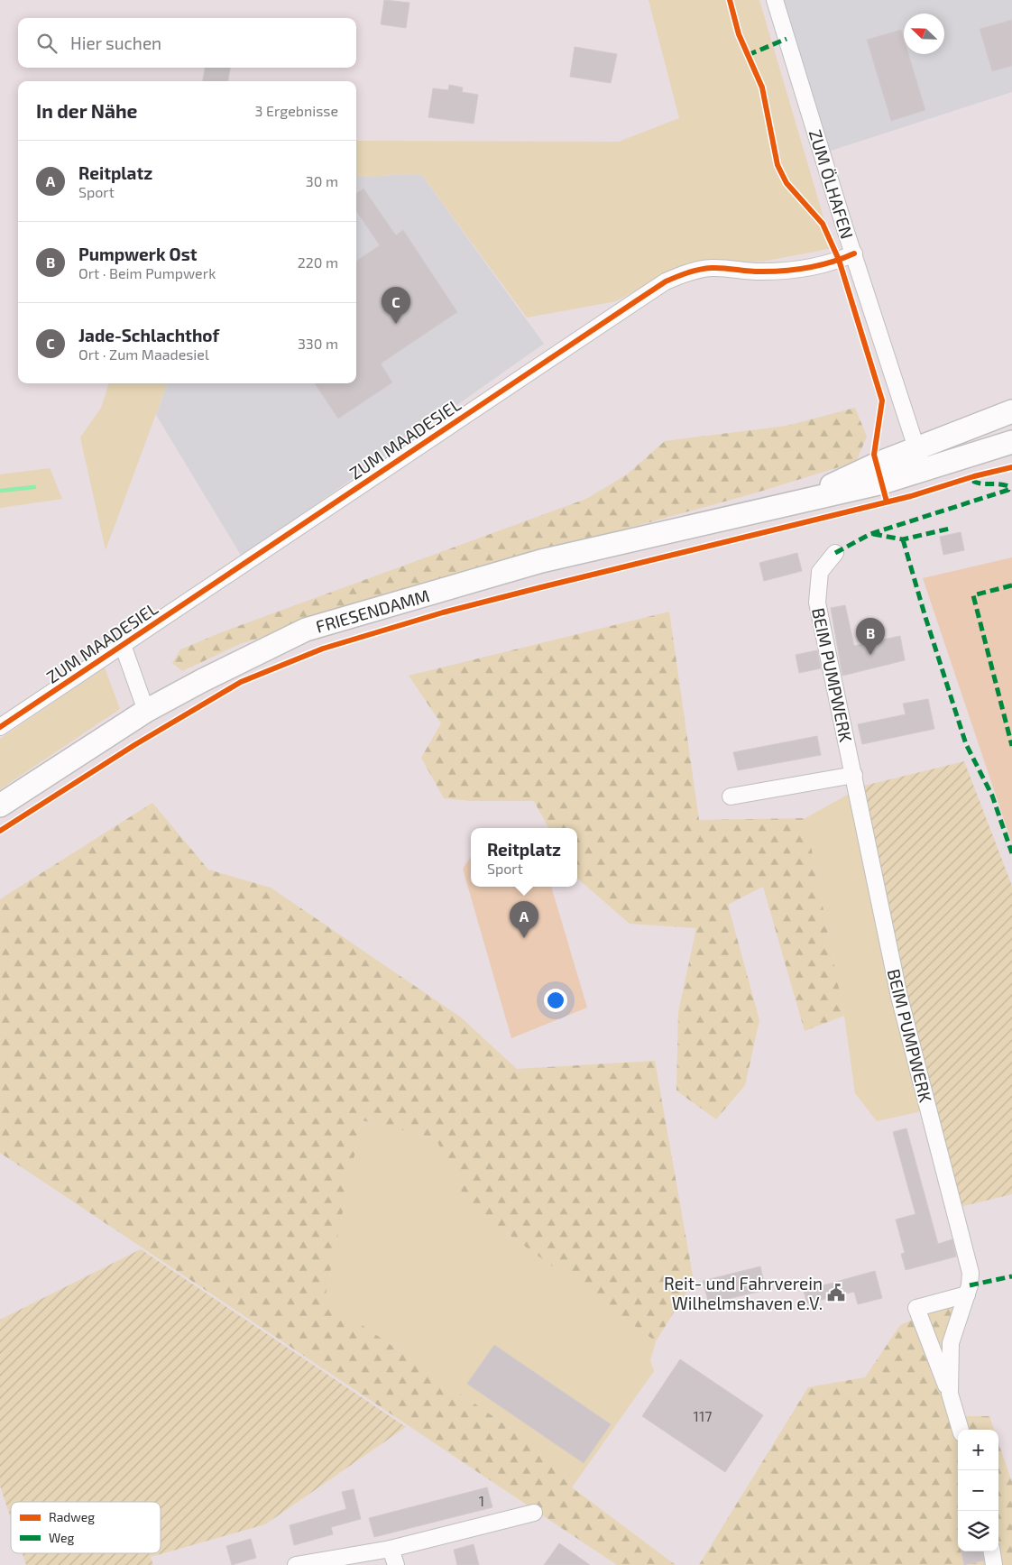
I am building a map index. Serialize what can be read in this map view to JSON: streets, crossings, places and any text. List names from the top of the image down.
{
  "streets": {
    "main road": ["FRIESENDAMM"],
    "street": ["ZUM ÖLHAFEN", "ZUM MAADESIEL", "BEIM PUMPWERK"]
  },
  "crossings": [
    ["ZUM ÖLHAFEN", "ZUM MAADESIEL"],
    ["ZUM ÖLHAFEN", "FRIESENDAMM"],
    ["ZUM MAADESIEL", "FRIESENDAMM"]
  ],
  "places": {
    "public building": ["Reit- und Fahrverein Wilhelmshaven e.V."]
  },
  "house_numbers": ["117", "1"],
  "legend": ["Radweg", "Weg"],
  "north": "top left",
  "page": {
    "search": "Hier suchen",
    "heading": ["In der Nähe", "3 Ergebnisse"],
    "list": [
      {
        "mark": "A",
        "name": "Reitplatz",
        "note": "Sport",
        "value": "30 m"
      },
      {
        "mark": "B",
        "name": "Pumpwerk Ost",
        "note": "Ort · Beim Pumpwerk",
        "value": "220 m"
      },
      {
        "mark": "C",
        "name": "Jade-Schlachthof",
        "note": "Ort · Zum Maadesiel",
        "value": "330 m"
      }
    ],
    "pins": ["C", "B", "A"],
    "popup": ["Reitplatz", "Sport"],
    "map_buttons": ["+", "−"]
  }
}
